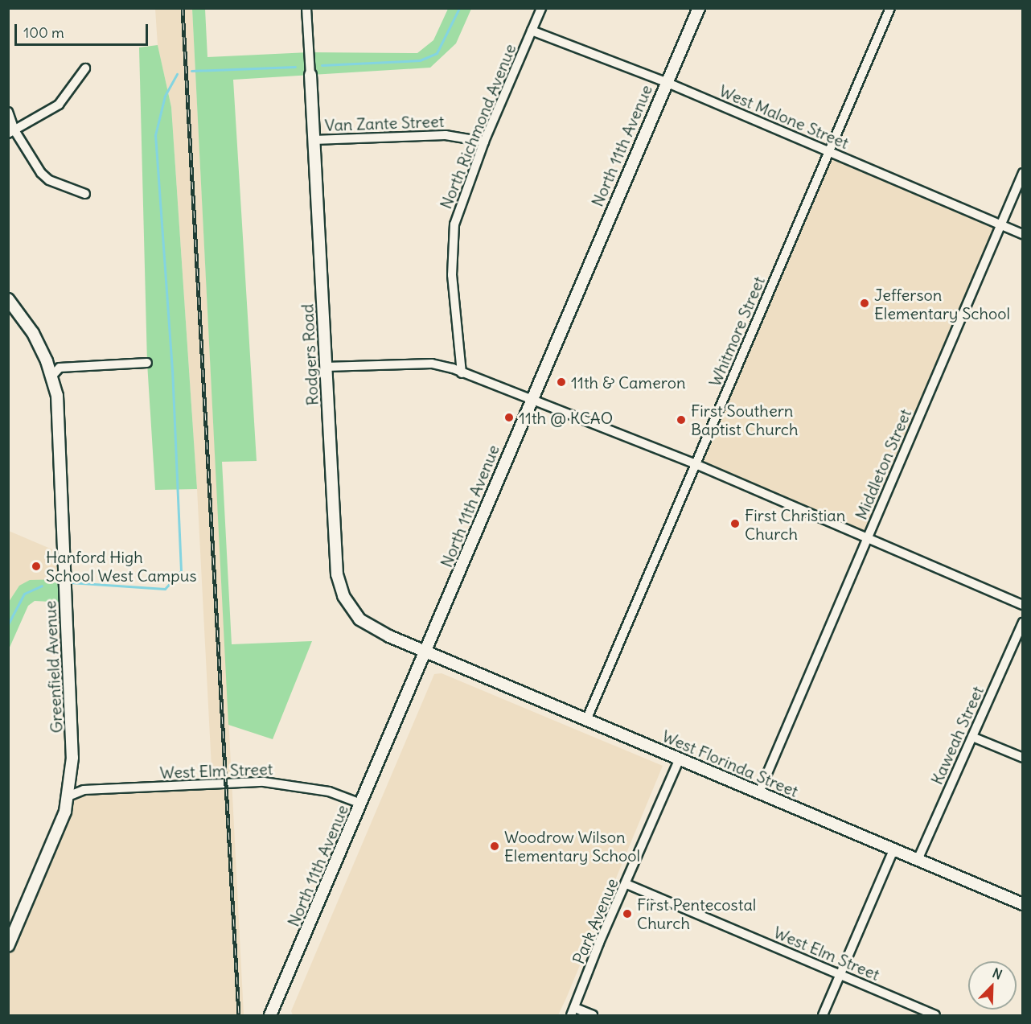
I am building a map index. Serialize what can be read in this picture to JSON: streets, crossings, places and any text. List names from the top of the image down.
{
  "streets": {
    "street": [
      "West Malone Street",
      "Van Zante Street",
      "North Richmond Avenue",
      "North 11th Avenue",
      "Whitmore Street",
      "Rodgers Road",
      "Middleton Street",
      "Greenfield Avenue",
      "Kaweah Street",
      "West Florinda Street",
      "West Elm Street",
      "Park Avenue"
    ]
  },
  "crossings": [
    ["West Malone Street", "North Richmond Avenue"],
    ["West Malone Street", "North 11th Avenue"],
    ["West Malone Street", "Whitmore Street"],
    ["West Malone Street", "Middleton Street"],
    ["Van Zante Street", "North Richmond Avenue"],
    ["Van Zante Street", "Rodgers Road"],
    ["North 11th Avenue", "Rodgers Road"],
    ["North 11th Avenue", "West Florinda Street"],
    ["North 11th Avenue", "West Elm Street"],
    ["Whitmore Street", "West Florinda Street"],
    ["Rodgers Road", "West Florinda Street"],
    ["Middleton Street", "West Florinda Street"],
    ["Greenfield Avenue", "West Elm Street"],
    ["Kaweah Street", "West Florinda Street"],
    ["West Florinda Street", "Park Avenue"],
    ["West Elm Street", "Park Avenue"]
  ],
  "places": [
    "Jefferson Elementary School",
    "11th & Cameron",
    "11th @ KCAO",
    "First Southern Baptist Church",
    "First Christian Church",
    "Hanford High School West Campus",
    "Woodrow Wilson Elementary School",
    "First Pentecostal Church"
  ],
  "scale_bar": "100 m",
  "north": "top right"
}
